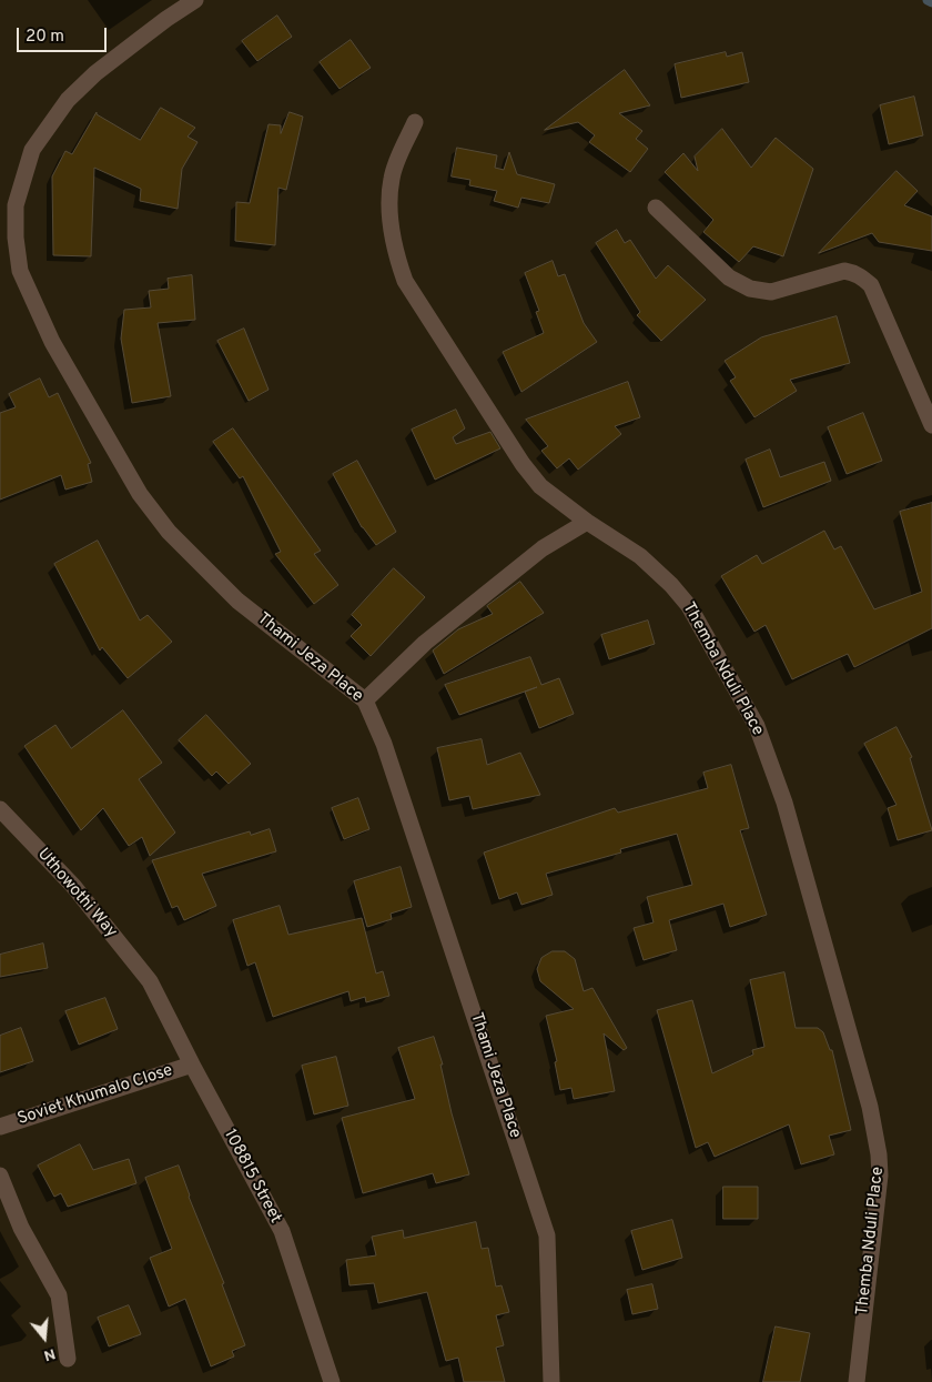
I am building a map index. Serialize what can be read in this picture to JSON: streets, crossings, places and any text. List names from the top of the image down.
{
  "streets": {
    "street": [
      "Thami Jeza Place",
      "Themba Nduli Place",
      "Uthowothi Way",
      "Soviet Khumalo Close",
      "108815 Street"
    ]
  },
  "crossings": [
    ["Uthowothi Way", "108815 Street"],
    ["Soviet Khumalo Close", "108815 Street"]
  ],
  "scale_bar": "20 m",
  "north": "bottom"
}
